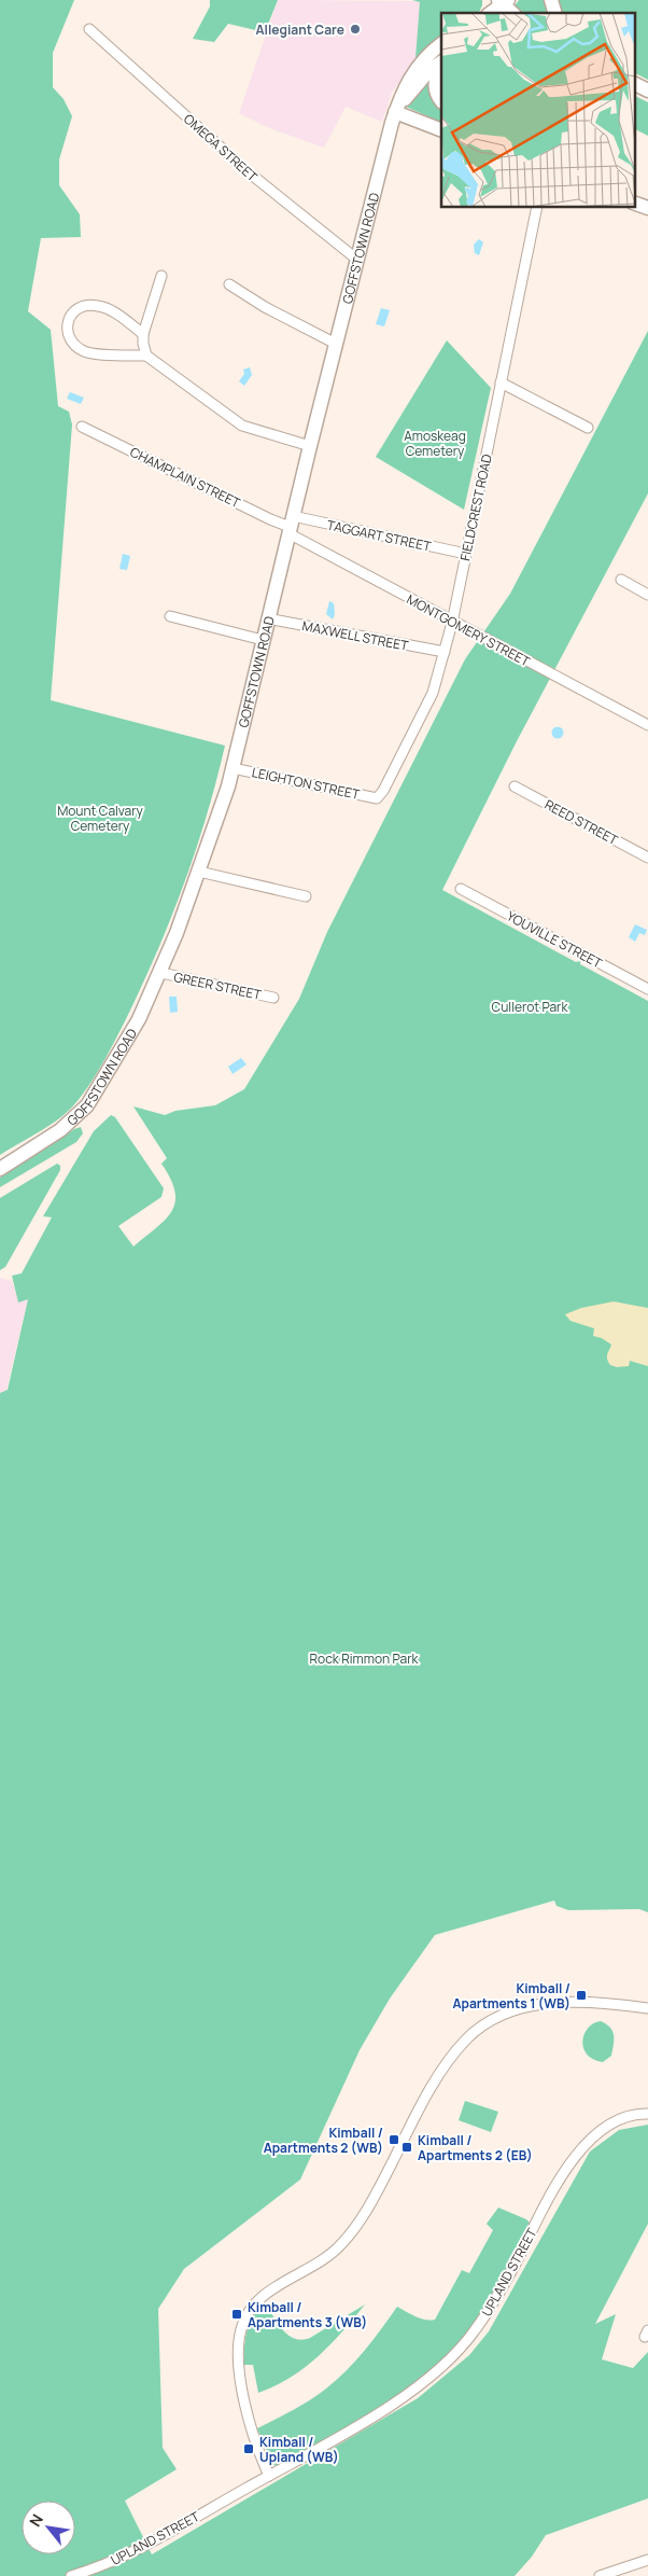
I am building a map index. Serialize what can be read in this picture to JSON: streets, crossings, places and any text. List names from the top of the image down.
{
  "streets": {
    "main road": ["GOFFSTOWN ROAD"],
    "street": [
      "OMEGA STREET",
      "CHAMPLAIN STREET",
      "FIELDCREST ROAD",
      "TAGGART STREET",
      "MONTGOMERY STREET",
      "MAXWELL STREET",
      "LEIGHTON STREET",
      "REED STREET",
      "YOUVILLE STREET",
      "GREER STREET",
      "UPLAND STREET"
    ]
  },
  "crossings": [
    ["OMEGA STREET", "GOFFSTOWN ROAD"],
    ["GOFFSTOWN ROAD", "CHAMPLAIN STREET"],
    ["GOFFSTOWN ROAD", "TAGGART STREET"],
    ["GOFFSTOWN ROAD", "MONTGOMERY STREET"],
    ["GOFFSTOWN ROAD", "MAXWELL STREET"],
    ["GOFFSTOWN ROAD", "LEIGHTON STREET"],
    ["GOFFSTOWN ROAD", "GREER STREET"],
    ["CHAMPLAIN STREET", "TAGGART STREET"],
    ["CHAMPLAIN STREET", "MONTGOMERY STREET"],
    ["FIELDCREST ROAD", "TAGGART STREET"],
    ["FIELDCREST ROAD", "MONTGOMERY STREET"],
    ["FIELDCREST ROAD", "MAXWELL STREET"],
    ["FIELDCREST ROAD", "LEIGHTON STREET"],
    ["TAGGART STREET", "MONTGOMERY STREET"]
  ],
  "parks": [
    "Amoskeag Cemetery",
    "Mount Calvary Cemetery",
    "Cullerot Park",
    "Rock Rimmon Park"
  ],
  "places": {
    "other": ["Allegiant Care"],
    "transit": [
      "Kimball / Apartments 1 (WB)",
      "Kimball / Apartments 2 (WB)",
      "Kimball / Apartments 2 (EB)",
      "Kimball / Apartments 3 (WB)",
      "Kimball / Upland (WB)"
    ]
  },
  "north": "top left"
}
